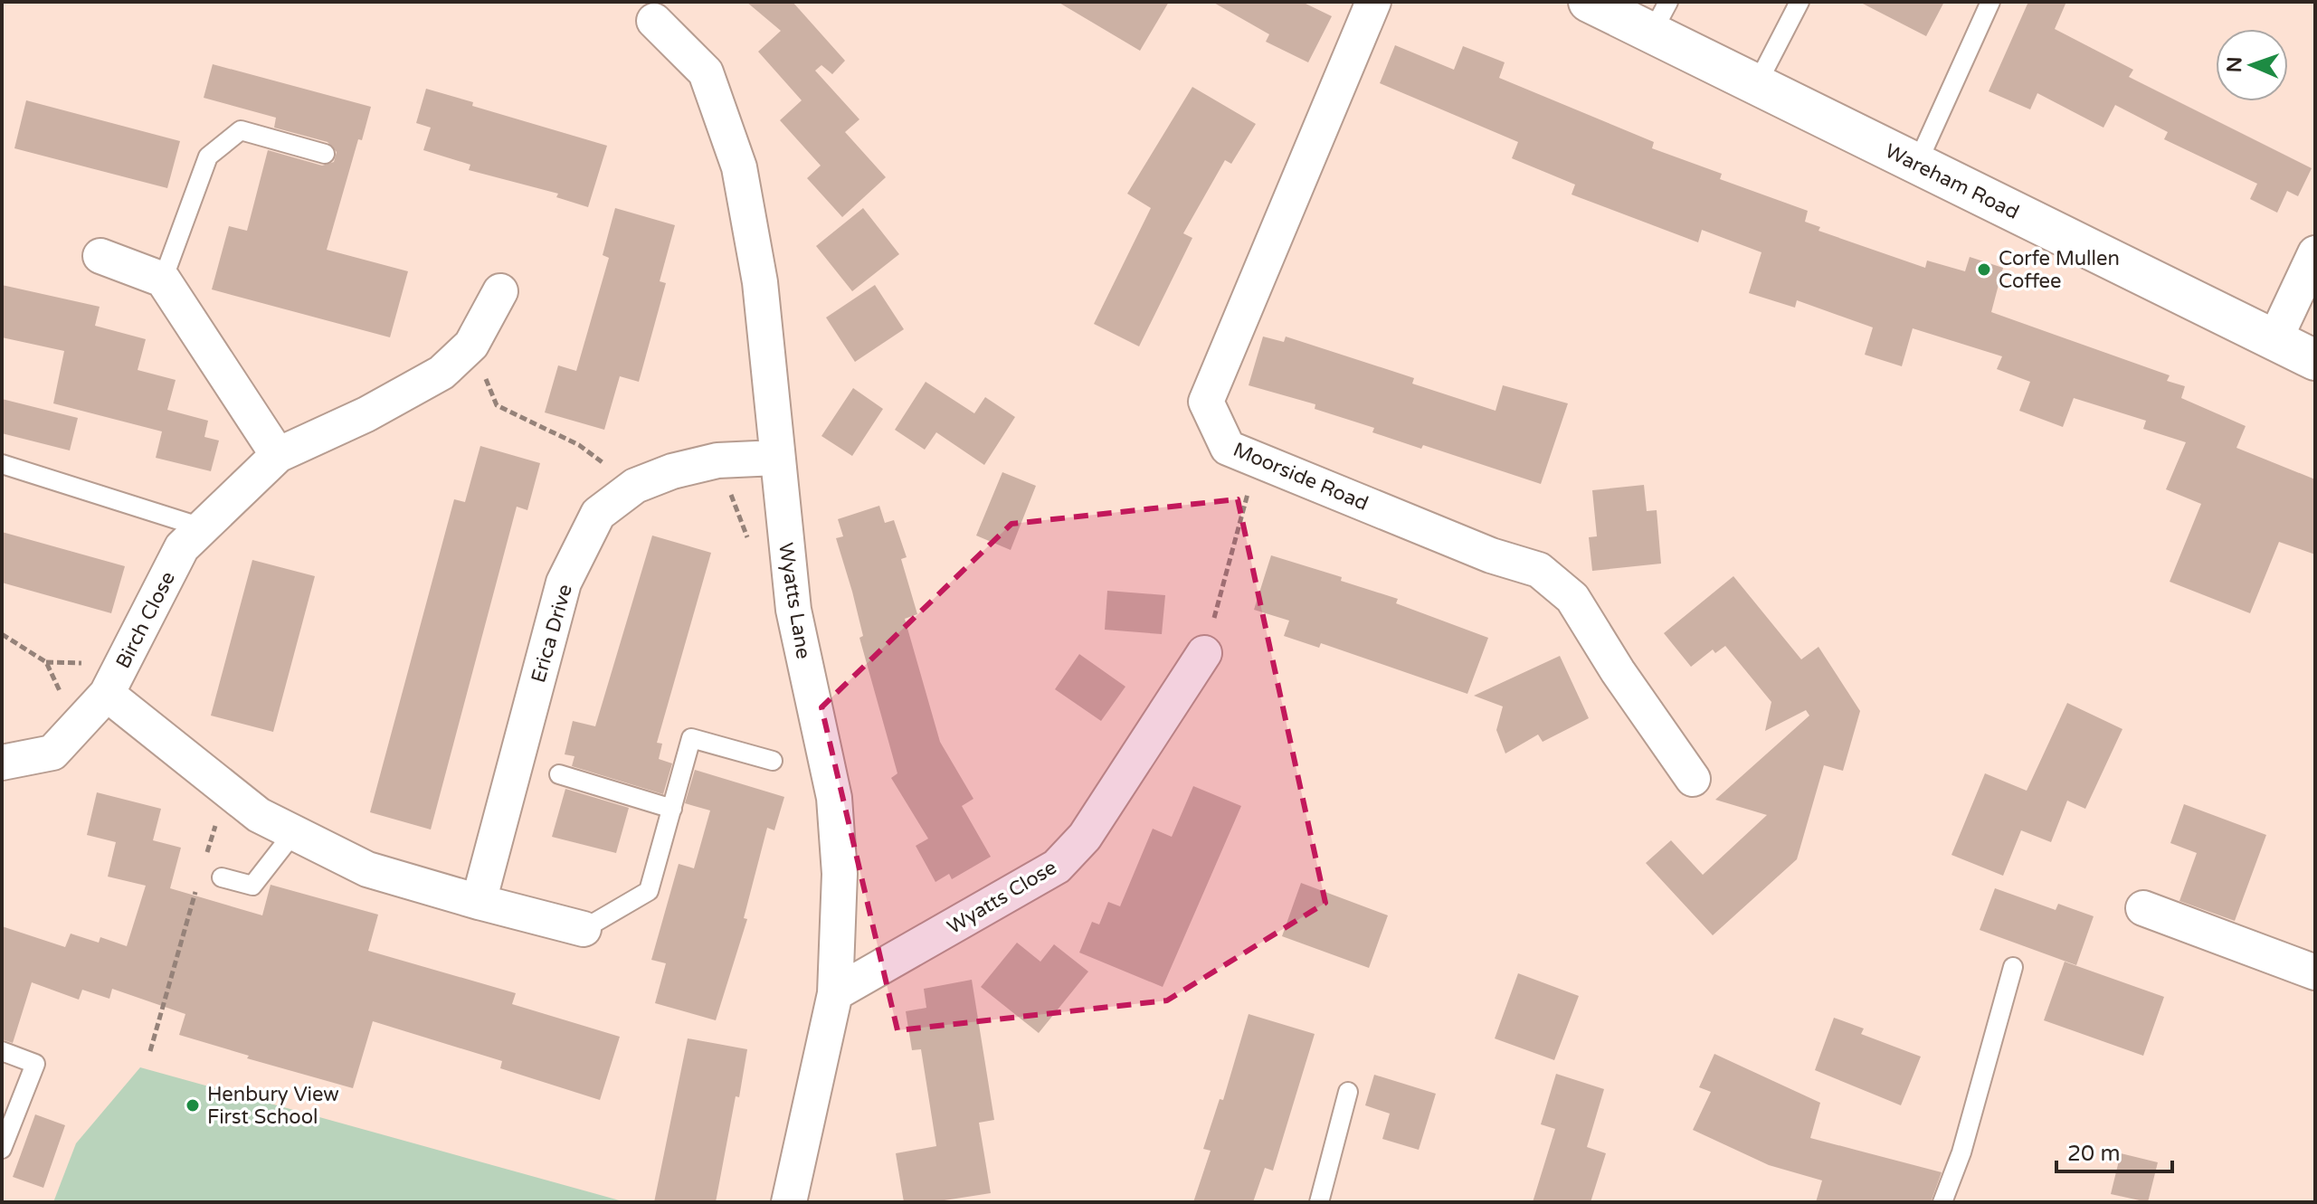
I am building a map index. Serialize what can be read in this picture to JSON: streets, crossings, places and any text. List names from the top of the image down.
{
  "streets": {
    "street": [
      "Wareham Road",
      "Moorside Road",
      "Wyatts Lane",
      "Birch Close",
      "Erica Drive",
      "Wyatts Close"
    ]
  },
  "crossings": [
    ["Wyatts Lane", "Erica Drive"],
    ["Wyatts Lane", "Wyatts Close"]
  ],
  "places": ["Corfe Mullen Coffee", "Henbury View First School"],
  "scale_bar": "20 m",
  "north": "left"
}
